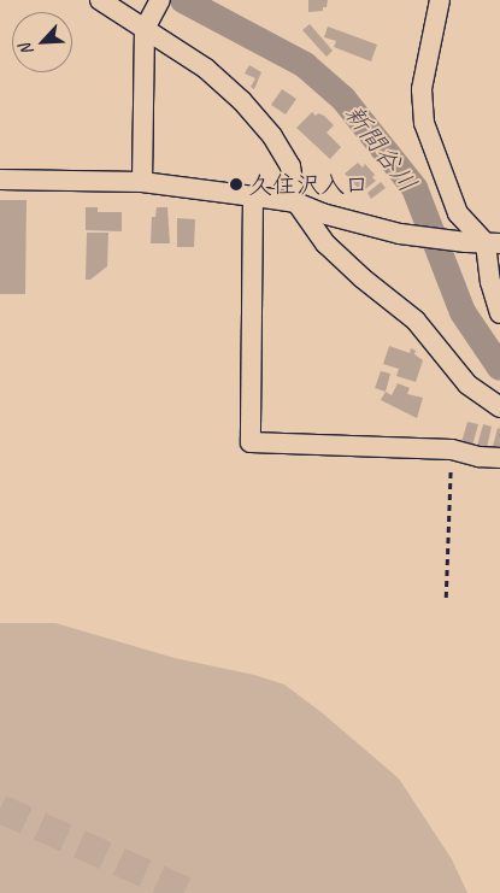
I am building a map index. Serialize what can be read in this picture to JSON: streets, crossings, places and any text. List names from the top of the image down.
{
  "water": ["新間谷川"],
  "places": ["久住沢入口"],
  "north": "bottom left"
}
